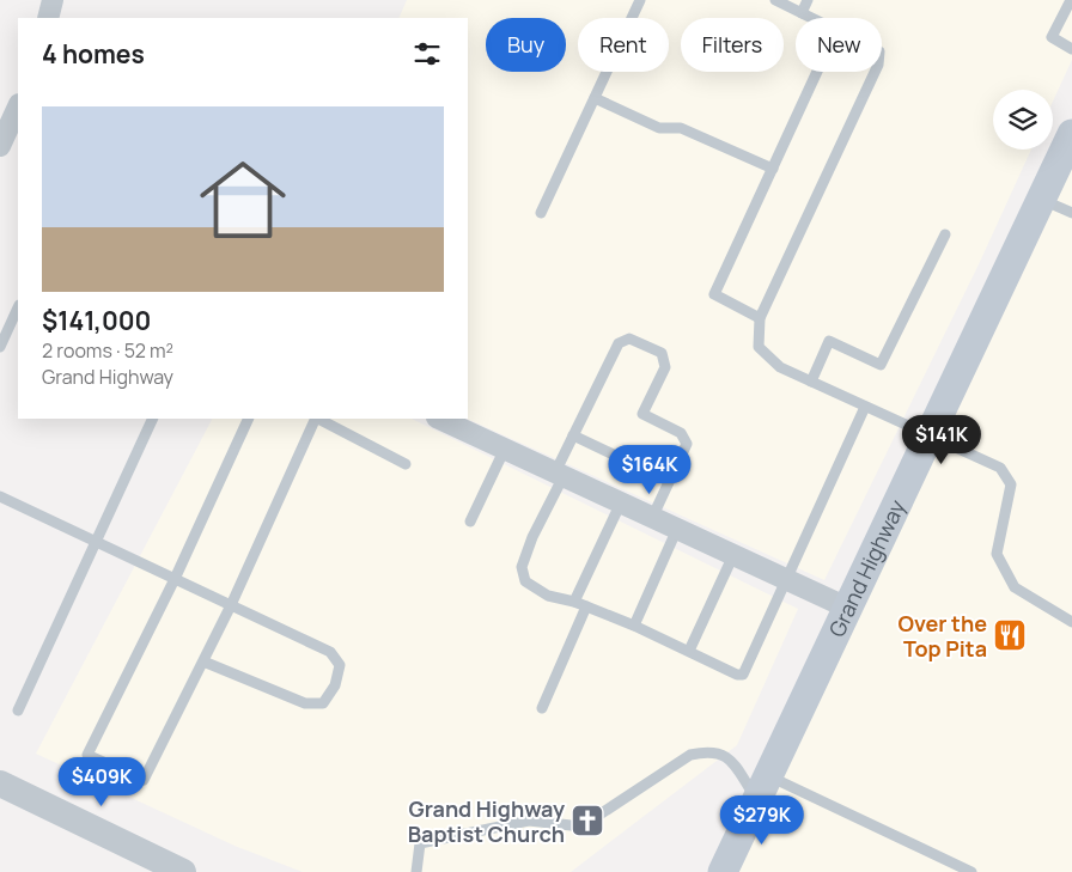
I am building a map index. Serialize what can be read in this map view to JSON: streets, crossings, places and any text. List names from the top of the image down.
{
  "streets": {
    "main road": ["Grand Highway"]
  },
  "places": {
    "restaurant": ["Over the Top Pita"],
    "church": ["Grand Highway Baptist Church"]
  },
  "page": {
    "chip": [
      "Buy",
      "Rent",
      "Filters",
      "New"
    ],
    "heading": "4 homes",
    "list": [
      {
        "name": "$141,000",
        "note": "2 rooms · 52 m² · Grand Highway"
      }
    ],
    "price": [
      "$141K",
      "$164K",
      "$409K",
      "$279K"
    ]
  }
}
